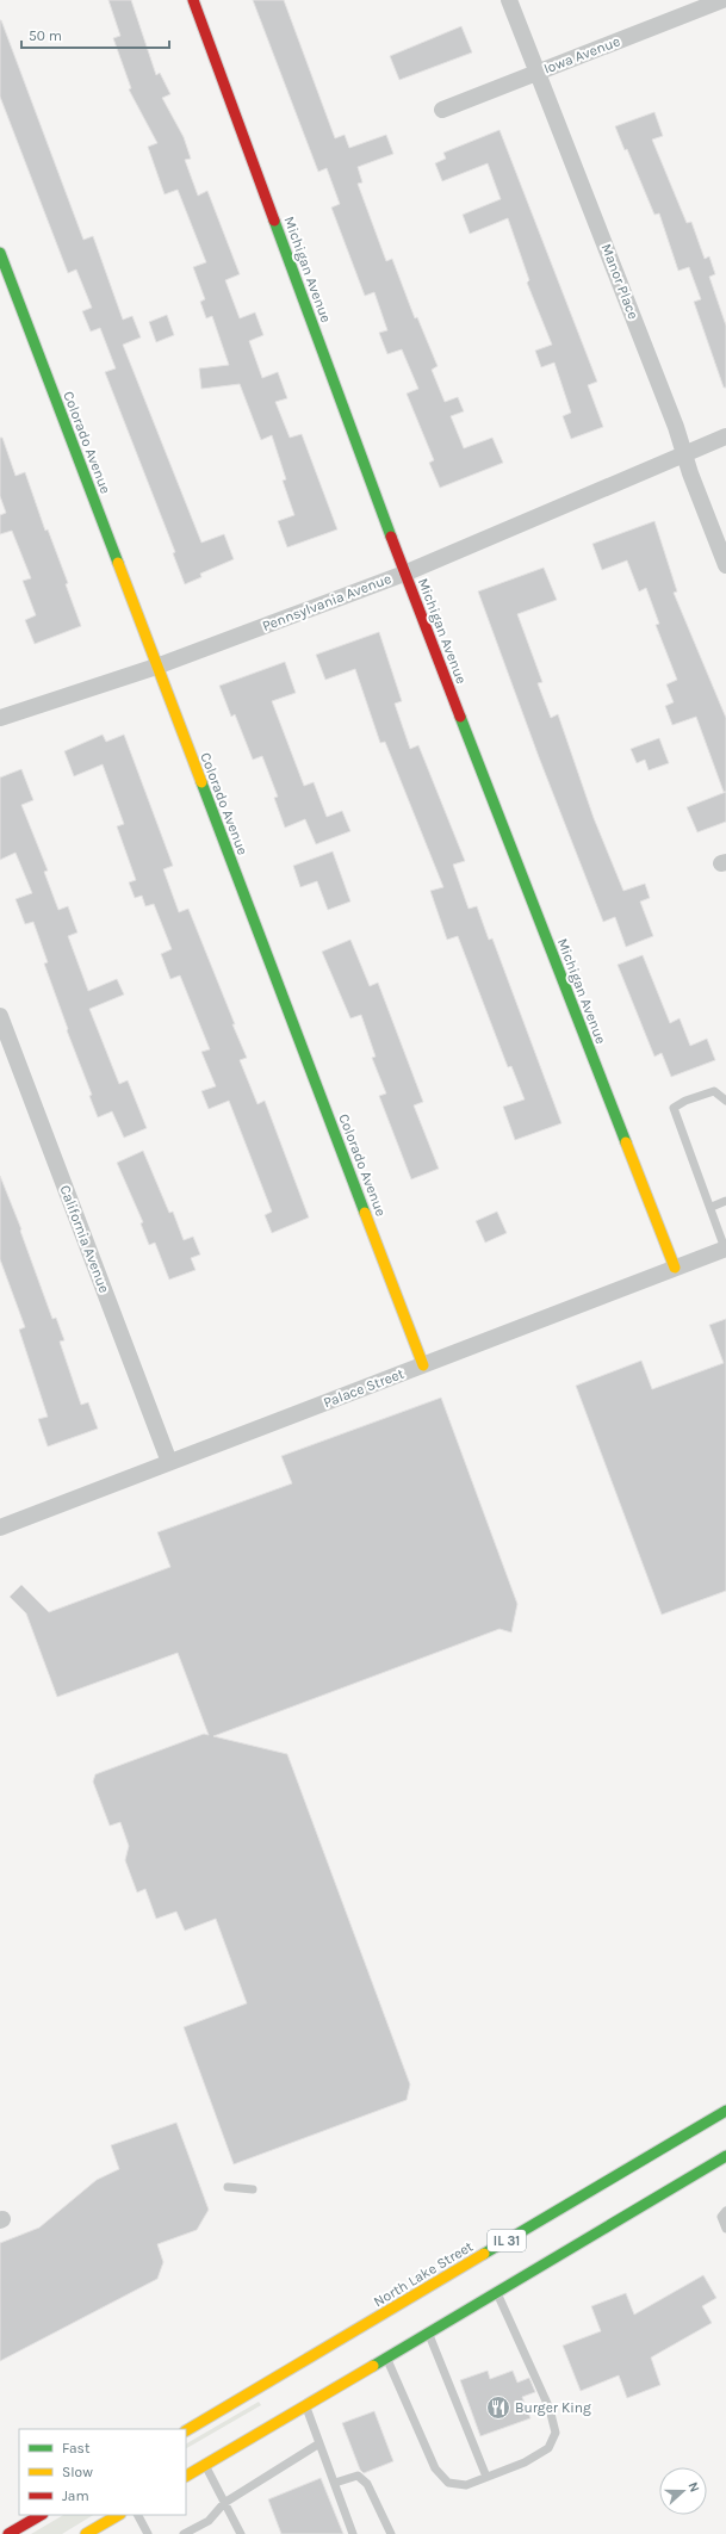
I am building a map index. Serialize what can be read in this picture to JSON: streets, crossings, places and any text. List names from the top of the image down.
{
  "streets": {
    "street": [
      "Iowa Avenue",
      "Michigan Avenue",
      "Manor Place",
      "Colorado Avenue",
      "Pennsylvania Avenue",
      "California Avenue",
      "Palace Street",
      "IL 31",
      "North Lake Street"
    ]
  },
  "crossings": [
    ["Iowa Avenue", "Manor Place"],
    ["Michigan Avenue", "Pennsylvania Avenue"],
    ["Michigan Avenue", "Palace Street"],
    ["Manor Place", "Pennsylvania Avenue"],
    ["Colorado Avenue", "Pennsylvania Avenue"],
    ["Colorado Avenue", "Palace Street"],
    ["California Avenue", "Palace Street"]
  ],
  "places": {
    "restaurant": ["Burger King"]
  },
  "legend": ["Fast", "Slow", "Jam"],
  "scale_bar": "50 m",
  "north": "right"
}
